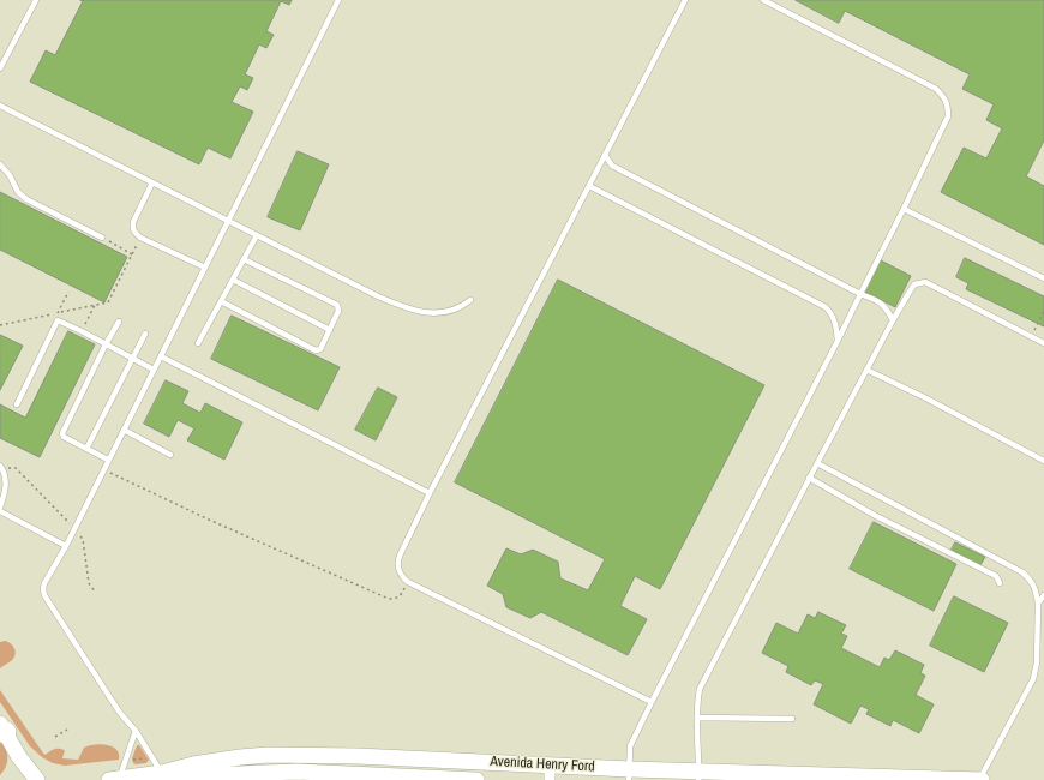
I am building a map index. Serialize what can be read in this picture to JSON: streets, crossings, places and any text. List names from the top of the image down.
{
  "streets": {
    "main road": ["Avenida Henry Ford"]
  }
}
